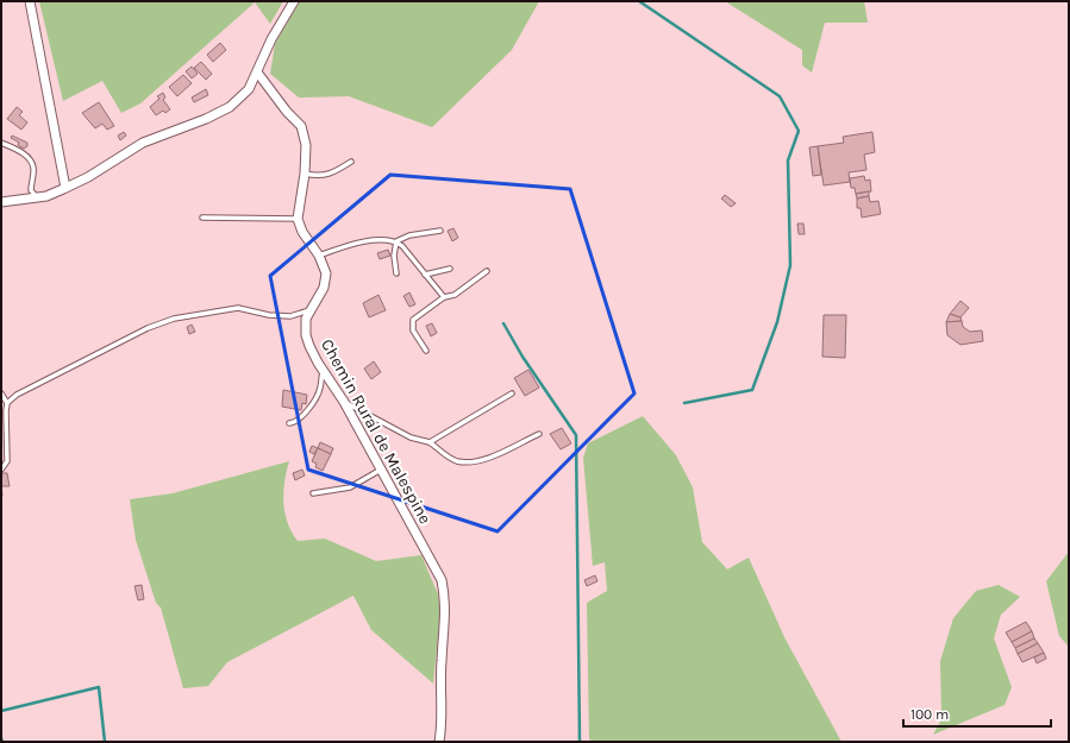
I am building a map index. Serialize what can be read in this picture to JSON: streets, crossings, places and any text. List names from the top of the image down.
{
  "streets": {
    "street": ["Chemin Rural de Malespine"]
  },
  "scale_bar": "100 m"
}
